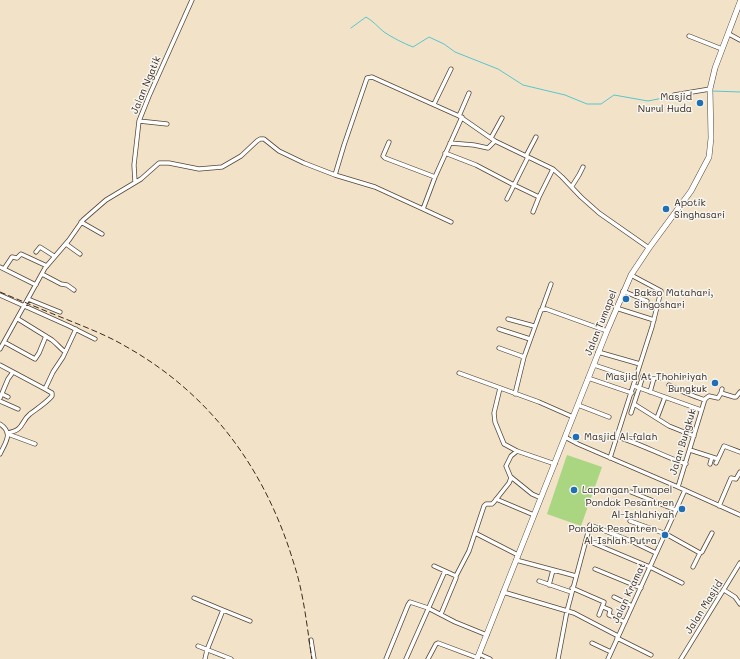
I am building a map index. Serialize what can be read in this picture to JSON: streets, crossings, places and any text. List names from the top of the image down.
{
  "streets": {
    "street": [
      "Jalan Ngatik",
      "Jalan Tumapel",
      "Jalan Bungkuk",
      "Jalan Kramat",
      "Jalan Masjid"
    ]
  },
  "places": [
    "Masjid Nurul Huda",
    "Apotik Singhasari",
    "Bakso Matahari, Singoshari",
    "Masjid At-Thohiriyah Bungkuk",
    "Masjid Al-falah",
    "Lapangan Tumapel",
    "Pondok Pesantren Al-Ishlahiyah",
    "Pondok Pesantren Al-Ishlah Putra"
  ]
}
